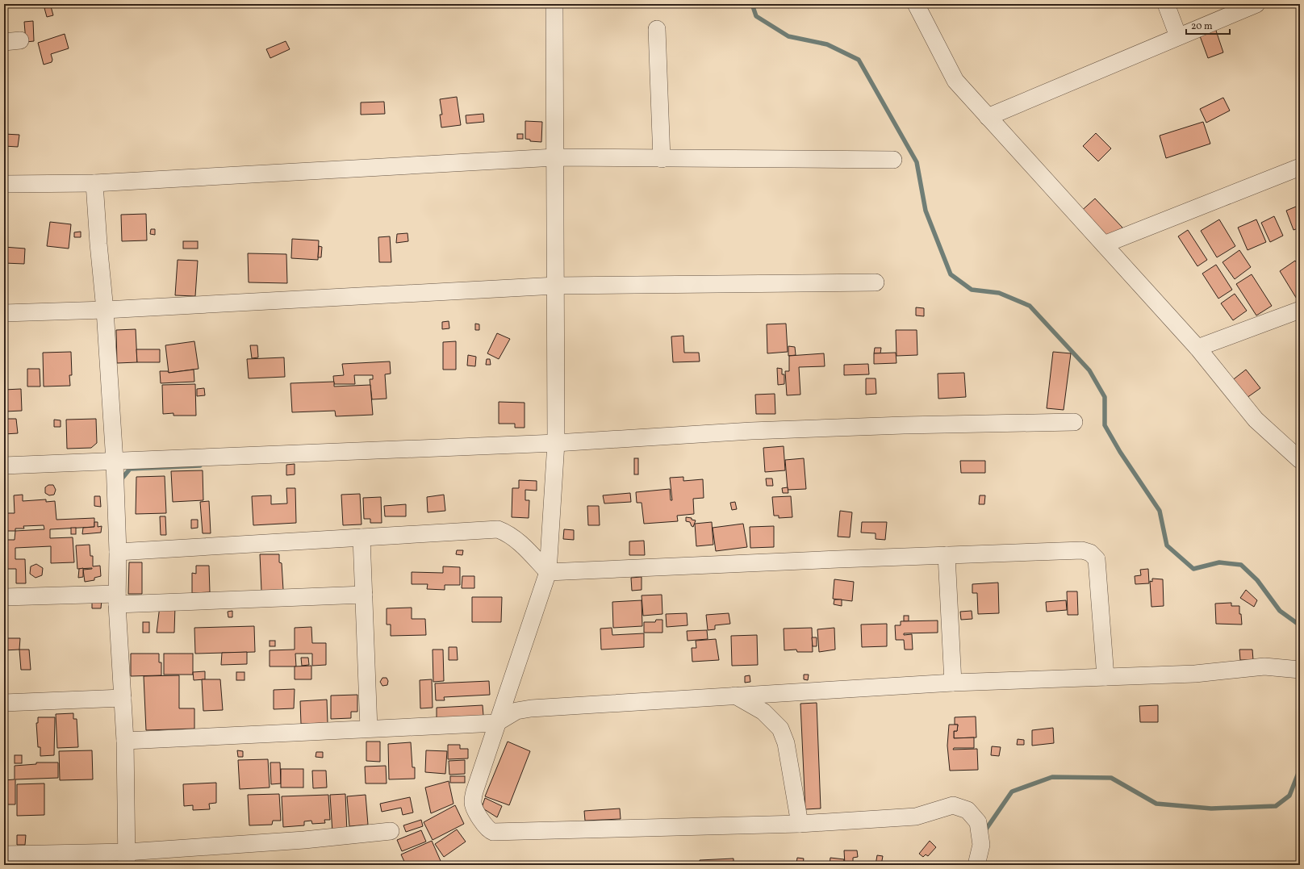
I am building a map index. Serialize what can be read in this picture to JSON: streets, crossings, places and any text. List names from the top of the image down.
{
  "scale_bar": "20 m"
}
